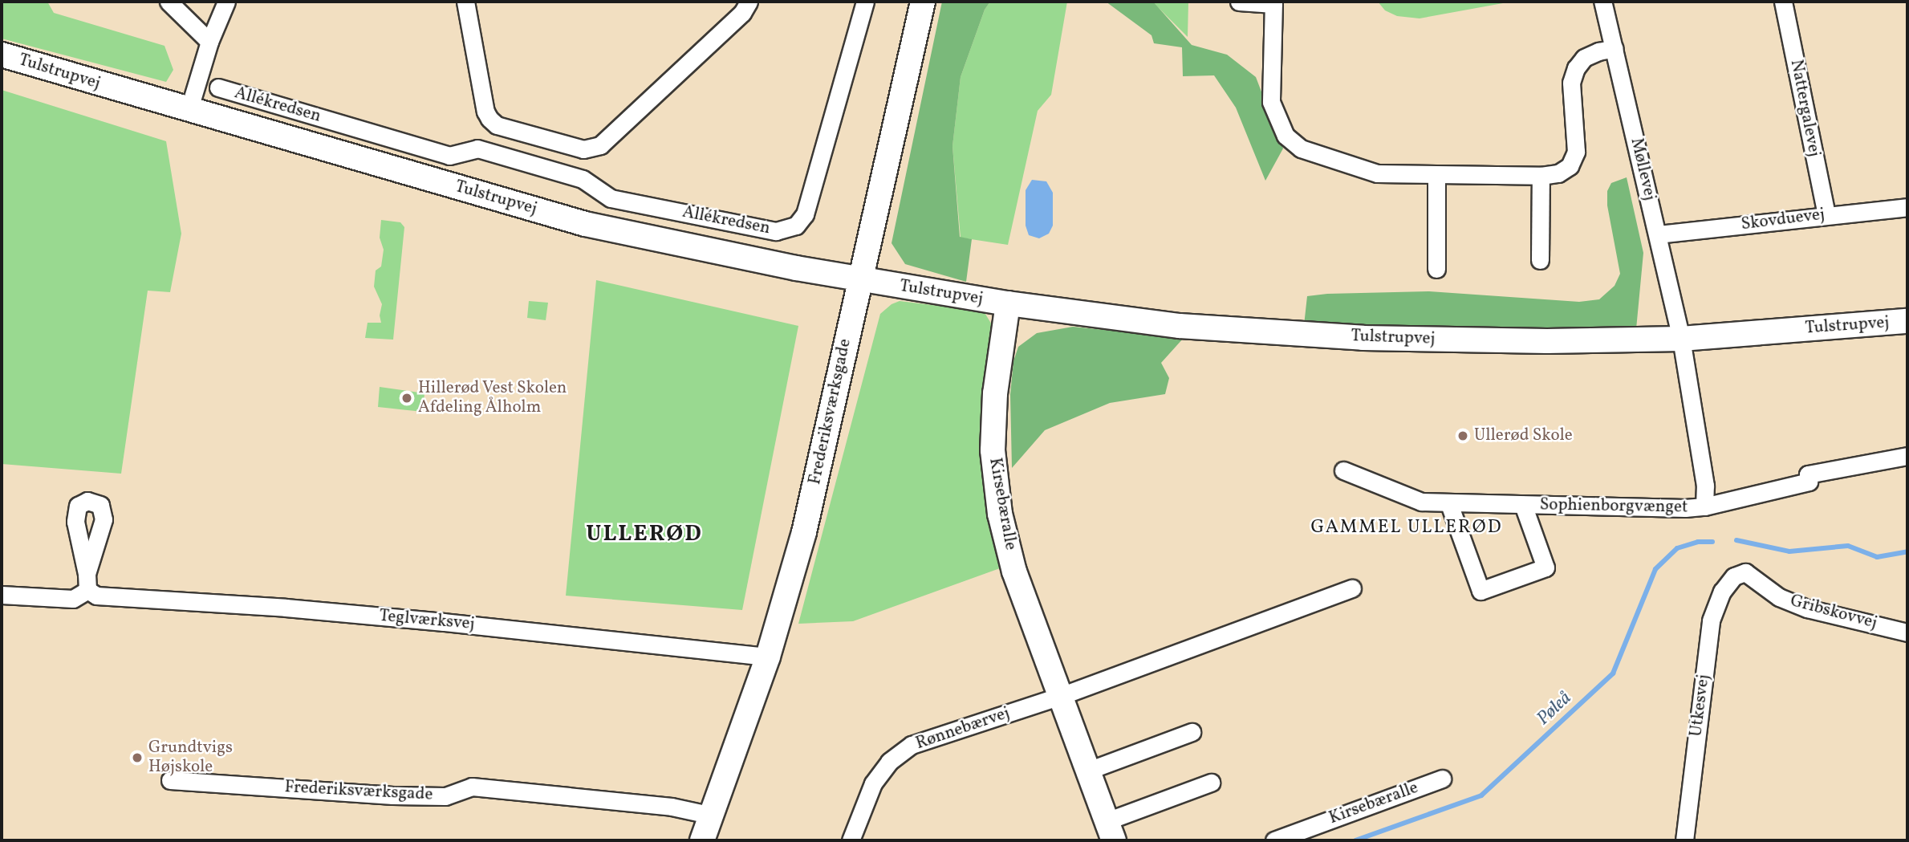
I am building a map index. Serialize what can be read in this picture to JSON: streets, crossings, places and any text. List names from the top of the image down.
{
  "streets": {
    "street": [
      "Tulstrupvej",
      "Allékredsen",
      "Nattergalevej",
      "Møllevej",
      "Skovduevej",
      "Frederiksværksgade",
      "Kirsebæralle",
      "Sophienborgvænget",
      "Gribskovvej",
      "Teglværksvej",
      "Utkesvej",
      "Rønnebærvej"
    ]
  },
  "crossings": [
    ["Tulstrupvej", "Møllevej"],
    ["Tulstrupvej", "Frederiksværksgade"],
    ["Tulstrupvej", "Kirsebæralle"],
    ["Tulstrupvej", "Sophienborgvænget"],
    ["Nattergalevej", "Skovduevej"],
    ["Møllevej", "Skovduevej"],
    ["Møllevej", "Sophienborgvænget"],
    ["Frederiksværksgade", "Teglværksvej"],
    ["Kirsebæralle", "Rønnebærvej"],
    ["Gribskovvej", "Utkesvej"]
  ],
  "districts": ["GAMMEL ULLERØD", "ULLERØD"],
  "water": ["Pøleå"],
  "places": ["Hillerød Vest Skolen Afdeling Ålholm", "Ullerød Skole", "Grundtvigs Højskole"]
}
